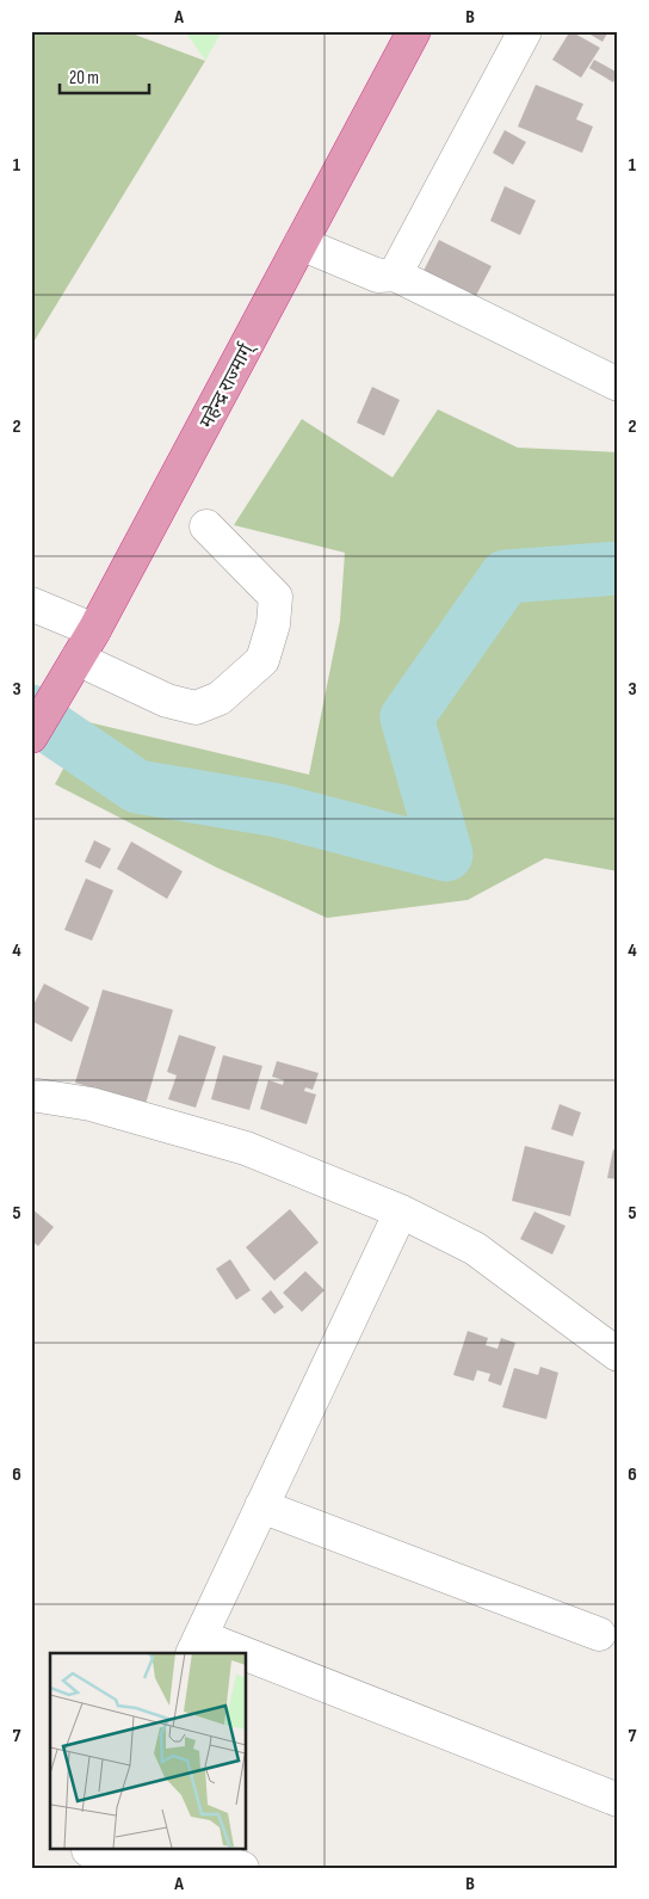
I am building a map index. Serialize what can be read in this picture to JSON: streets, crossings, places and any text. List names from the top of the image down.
{
  "streets": {
    "highway": ["महेन्द्र राज्मार्ग्"]
  },
  "scale_bar": "20 m",
  "grid": {
    "columns": ["A", "B"],
    "rows": [
      "1",
      "2",
      "3",
      "4",
      "5",
      "6",
      "7"
    ]
  }
}
